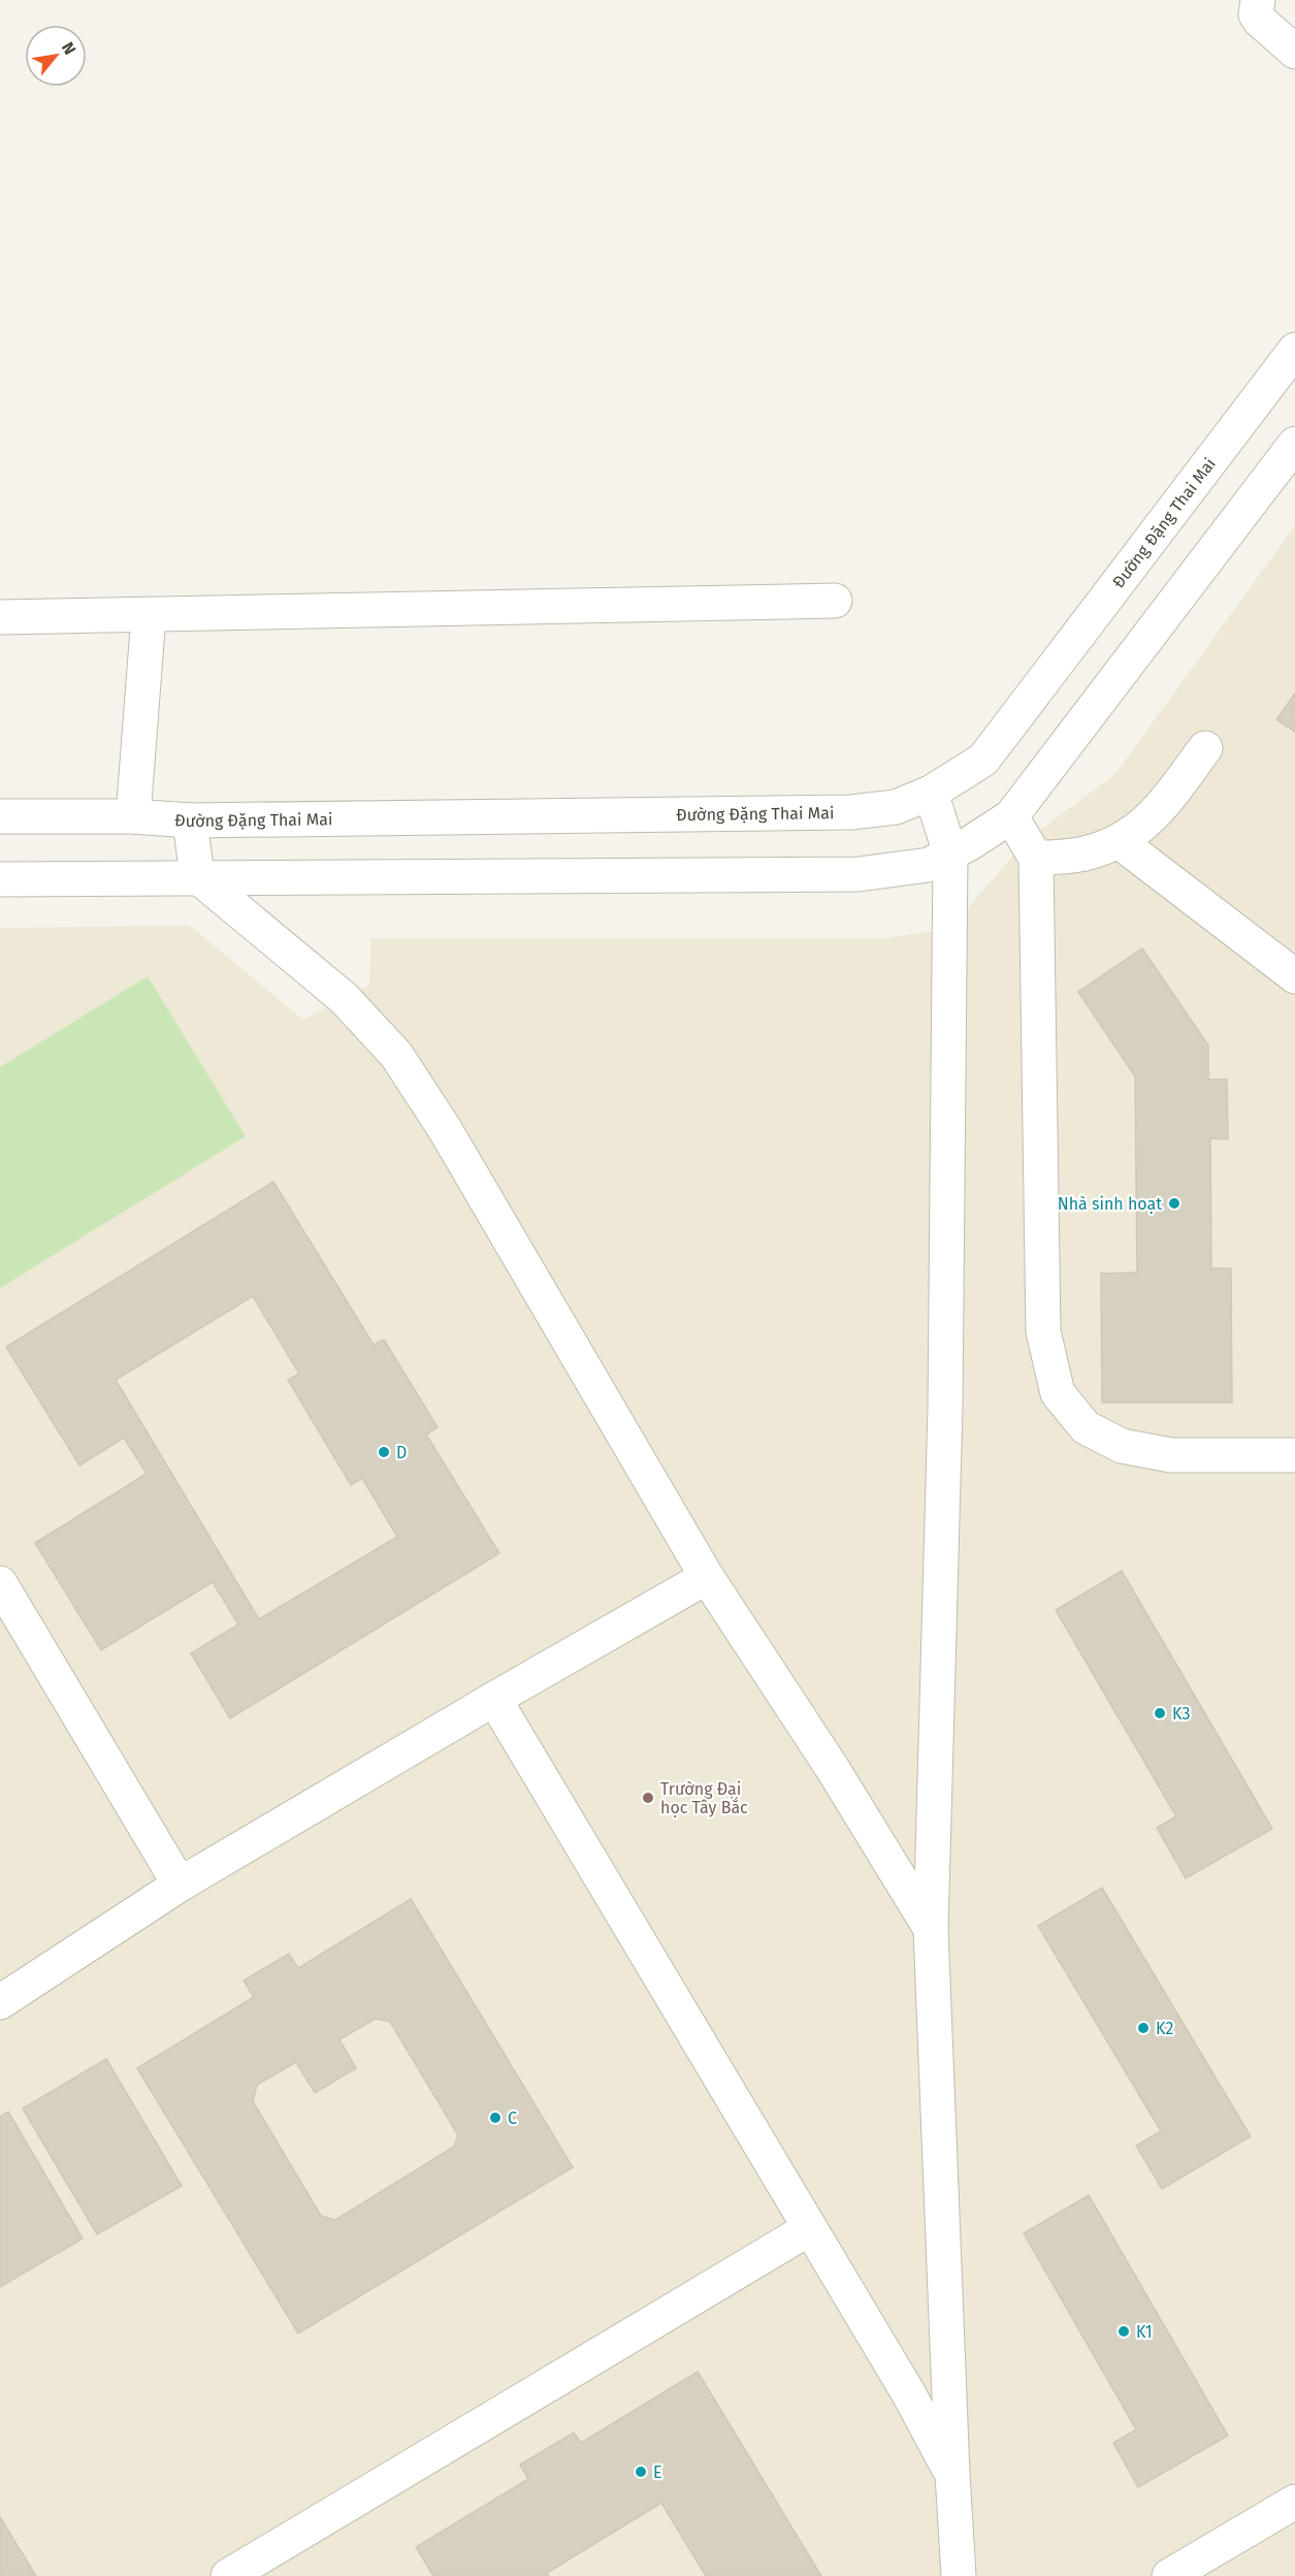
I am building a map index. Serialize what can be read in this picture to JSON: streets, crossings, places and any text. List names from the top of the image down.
{
  "streets": {
    "street": ["Đường Đặng Thai Mai"]
  },
  "places": [
    "Nhà sinh hoạt",
    "D",
    "K3",
    "Trường Đại học Tây Bắc",
    "K2",
    "C",
    "K1",
    "E"
  ],
  "north": "top right"
}
